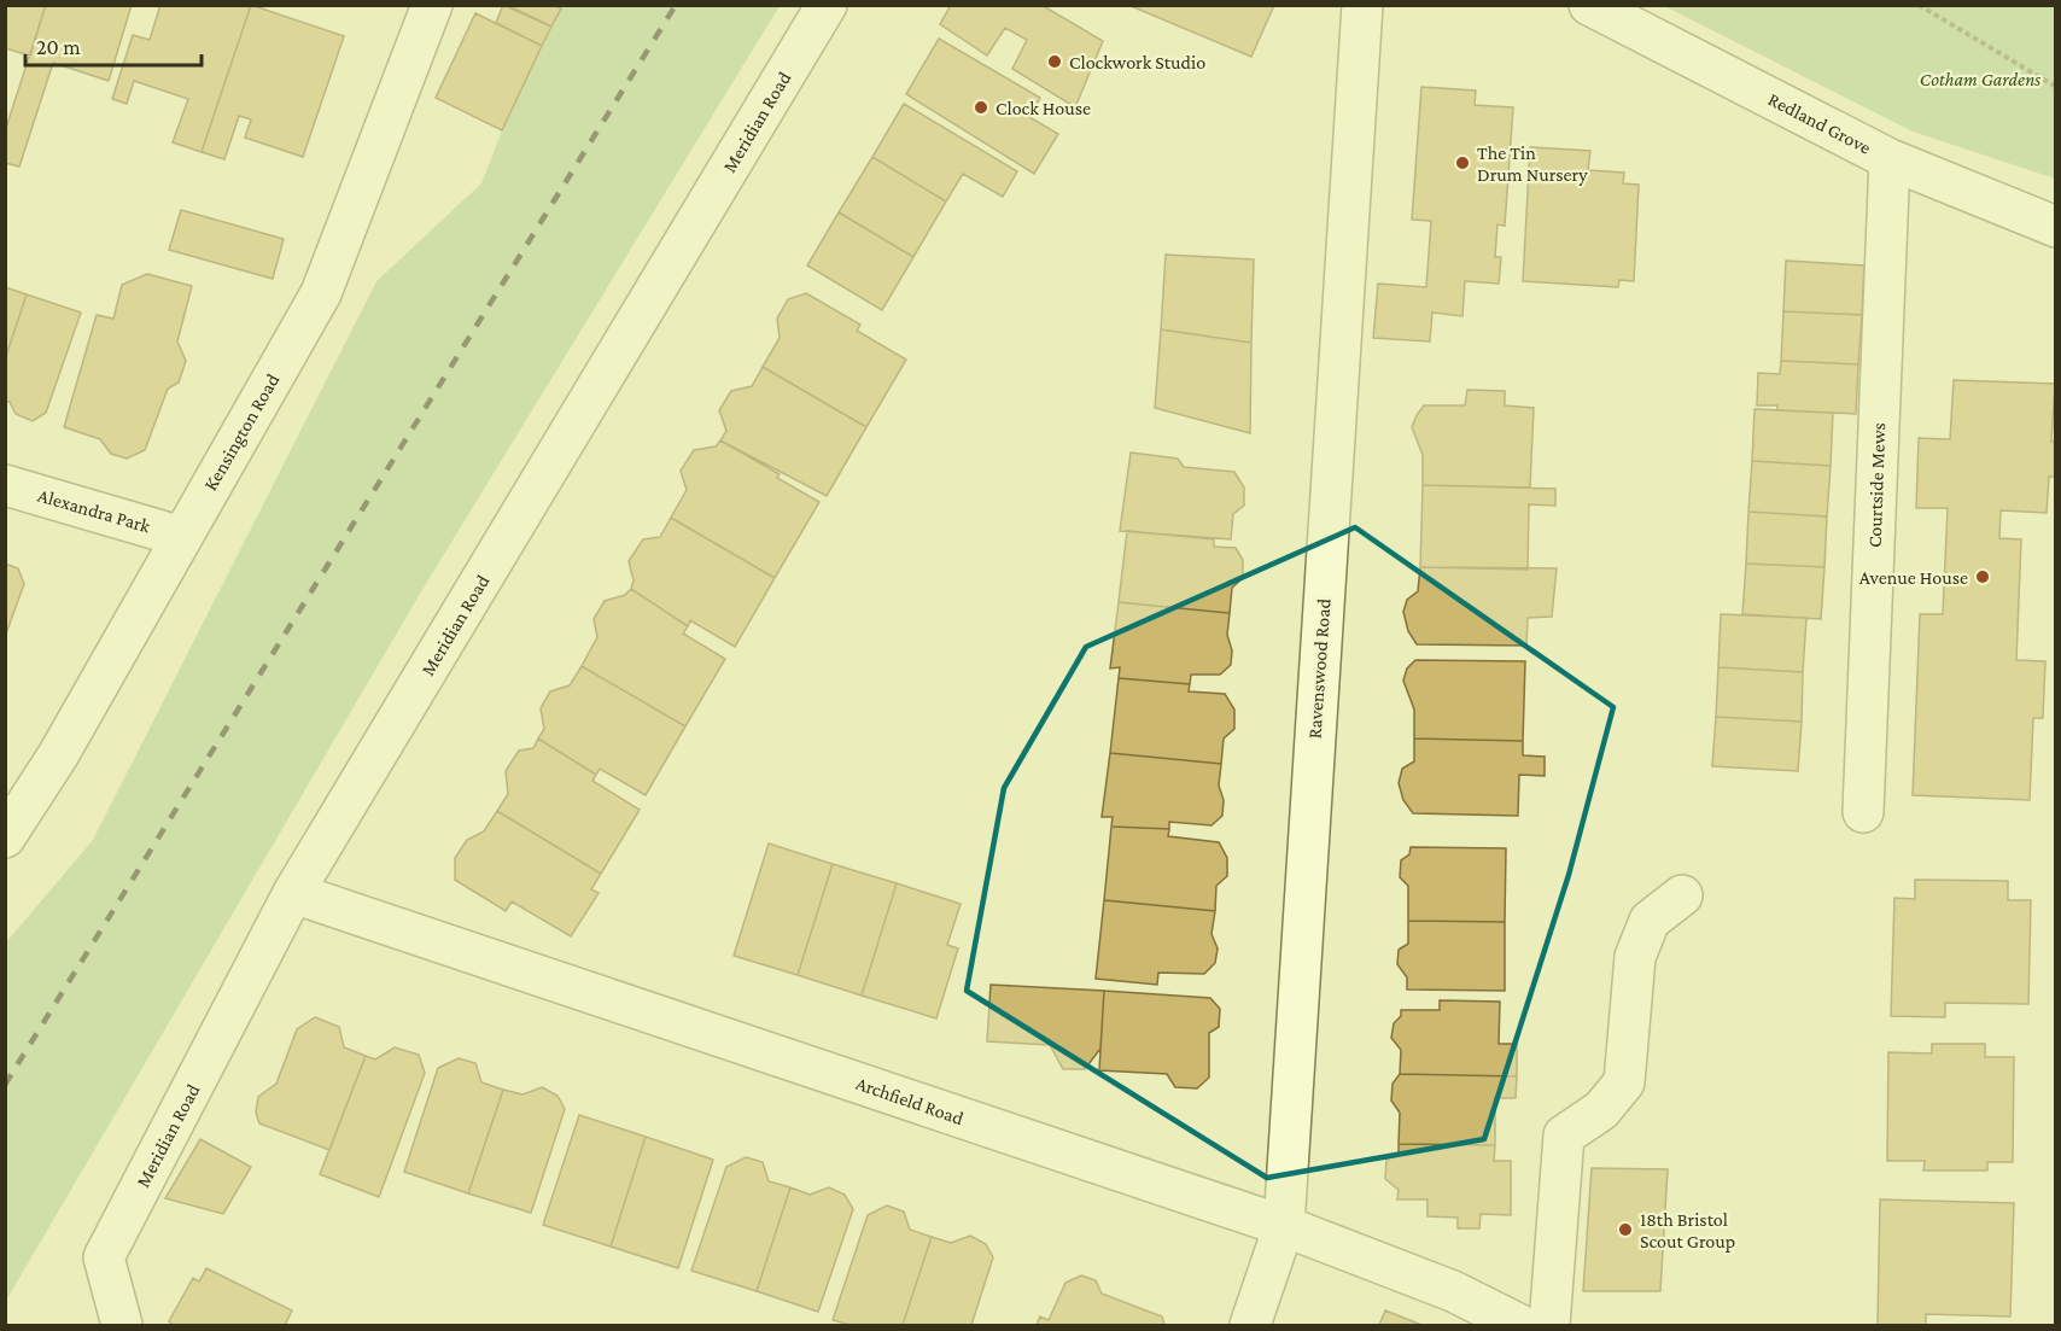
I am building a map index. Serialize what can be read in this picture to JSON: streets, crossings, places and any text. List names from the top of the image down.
{
  "streets": {
    "street": [
      "Meridian Road",
      "Redland Grove",
      "Kensington Road",
      "Courtside Mews",
      "Alexandra Park",
      "Ravenswood Road",
      "Archfield Road"
    ]
  },
  "crossings": [
    ["Meridian Road", "Archfield Road"],
    ["Redland Grove", "Courtside Mews"],
    ["Kensington Road", "Alexandra Park"],
    ["Ravenswood Road", "Archfield Road"]
  ],
  "parks": ["Cotham Gardens"],
  "places": [
    "Clockwork Studio",
    "Clock House",
    "The Tin Drum Nursery",
    "Avenue House",
    "18th Bristol Scout Group"
  ],
  "scale_bar": "20 m"
}
